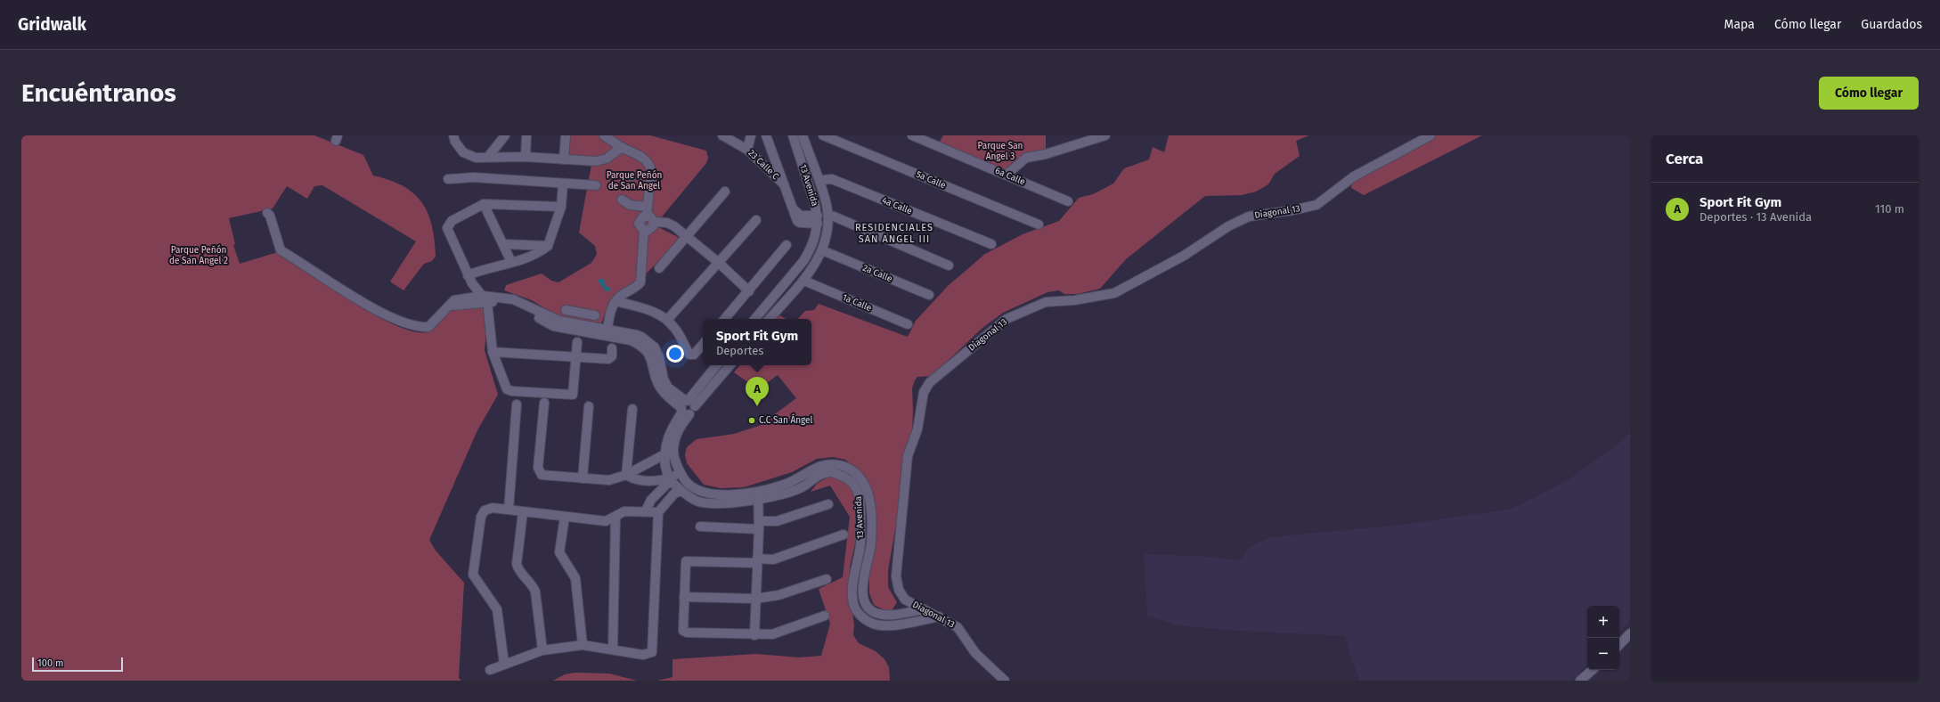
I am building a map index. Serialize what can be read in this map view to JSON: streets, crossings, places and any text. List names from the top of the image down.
{
  "streets": {
    "street": [
      "23 Calle C",
      "6a Calle",
      "5a Calle",
      "13 Avenida",
      "4a Calle",
      "Diagonal 13",
      "2a Calle",
      "1a Calle"
    ]
  },
  "crossings": [
    ["13 Avenida", "Diagonal 13"]
  ],
  "districts": ["RESIDENCIALES SAN ANGEL III"],
  "parks": ["Parque San Angel 3", "Parque Peñón de San Angel", "Parque Peñón de San Angel 2"],
  "places": ["C.C San Ángel"],
  "scale_bar": "100 m",
  "page": {
    "header": "Gridwalk",
    "nav": ["Mapa", "Cómo llegar", "Guardados"],
    "buttons": "Cómo llegar",
    "title": "Encuéntranos",
    "heading": "Cerca",
    "list": [
      {
        "mark": "A",
        "name": "Sport Fit Gym",
        "note": "Deportes · 13 Avenida",
        "value": "110 m"
      }
    ],
    "popup": ["Sport Fit Gym", "Deportes"],
    "pins": "A",
    "map_buttons": ["+", "−"],
    "scale": "100 m"
  }
}
